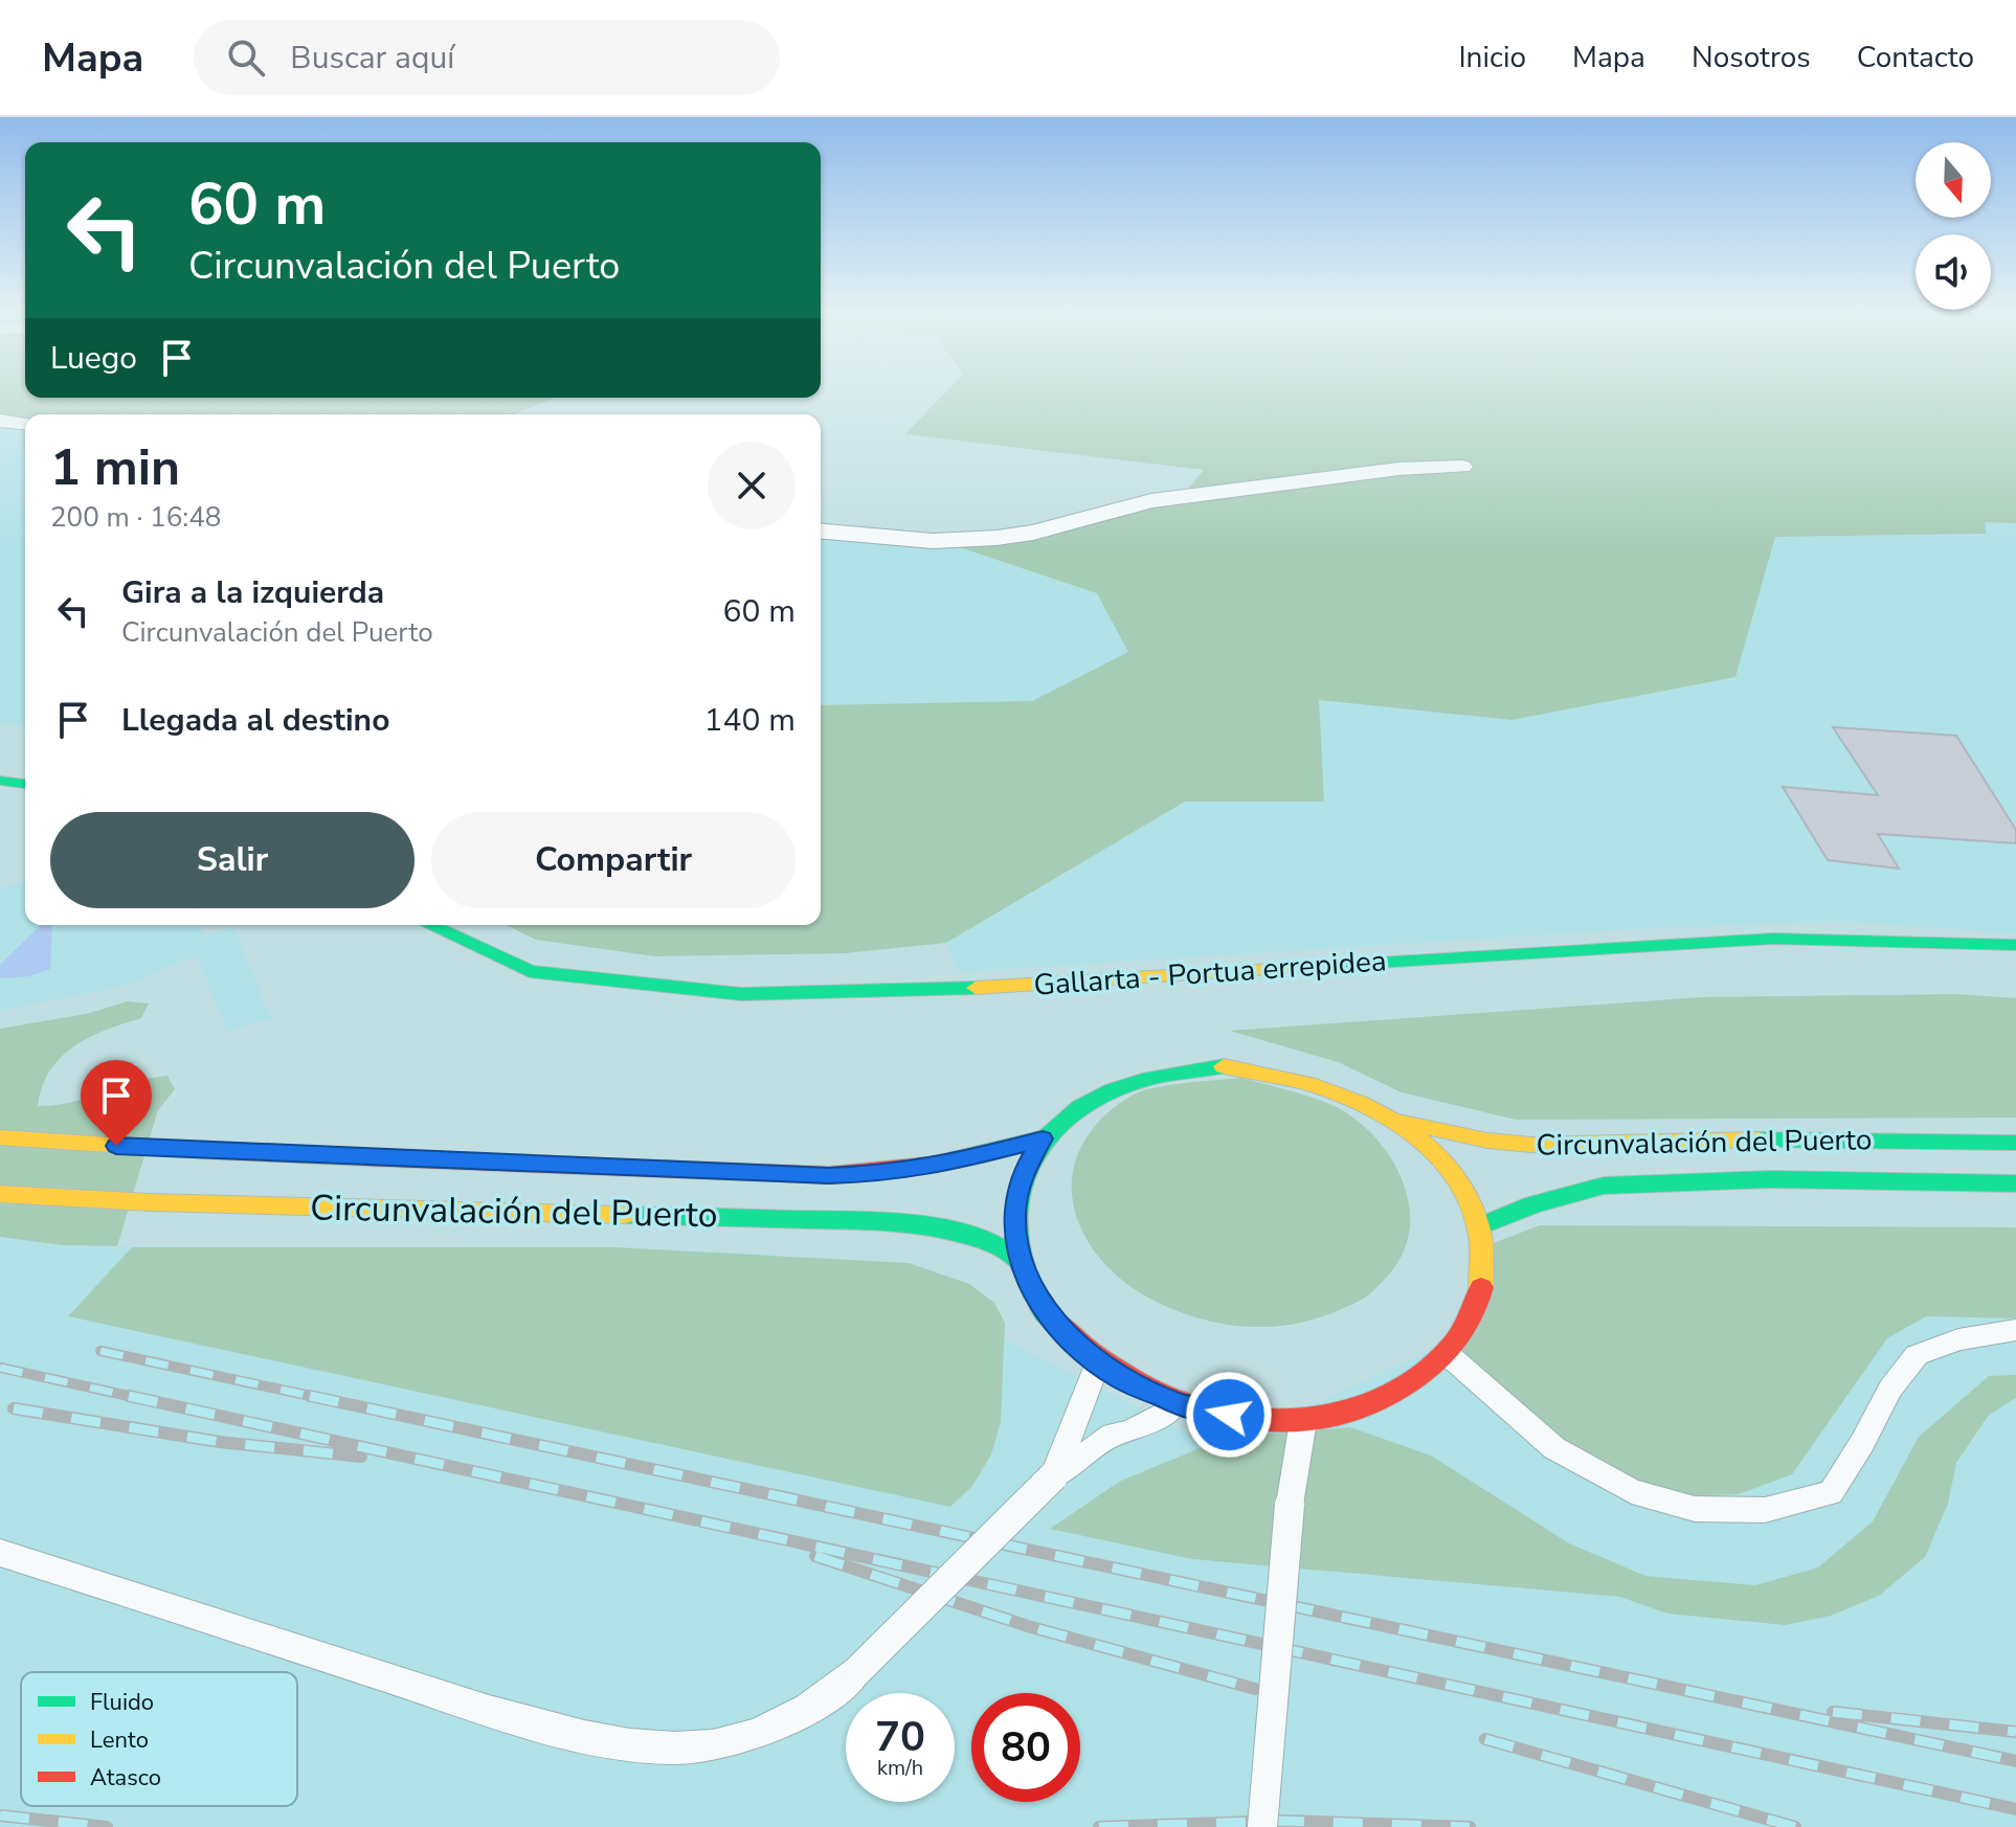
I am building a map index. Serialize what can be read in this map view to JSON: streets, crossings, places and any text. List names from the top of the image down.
{
  "streets": {
    "highway": ["Gallarta - Portua errepidea", "Circunvalación del Puerto"]
  },
  "legend": ["Fluido", "Lento", "Atasco"],
  "north": "bottom",
  "page": {
    "header": "Mapa",
    "search": "Buscar aquí",
    "nav": [
      "Inicio",
      "Mapa",
      "Nosotros",
      "Contacto"
    ],
    "turn": ["60 m", "Circunvalación del Puerto"],
    "then": "Luego",
    "heading": ["1 min", "200 m · 16:48"],
    "list": [
      {
        "name": "Gira a la izquierda",
        "note": "Circunvalación del Puerto",
        "value": "60 m"
      },
      {
        "name": "Llegada al destino",
        "value": "140 m"
      }
    ],
    "buttons": ["Salir", "Compartir"],
    "speed": "70 km/h",
    "limit": "80"
  }
}
